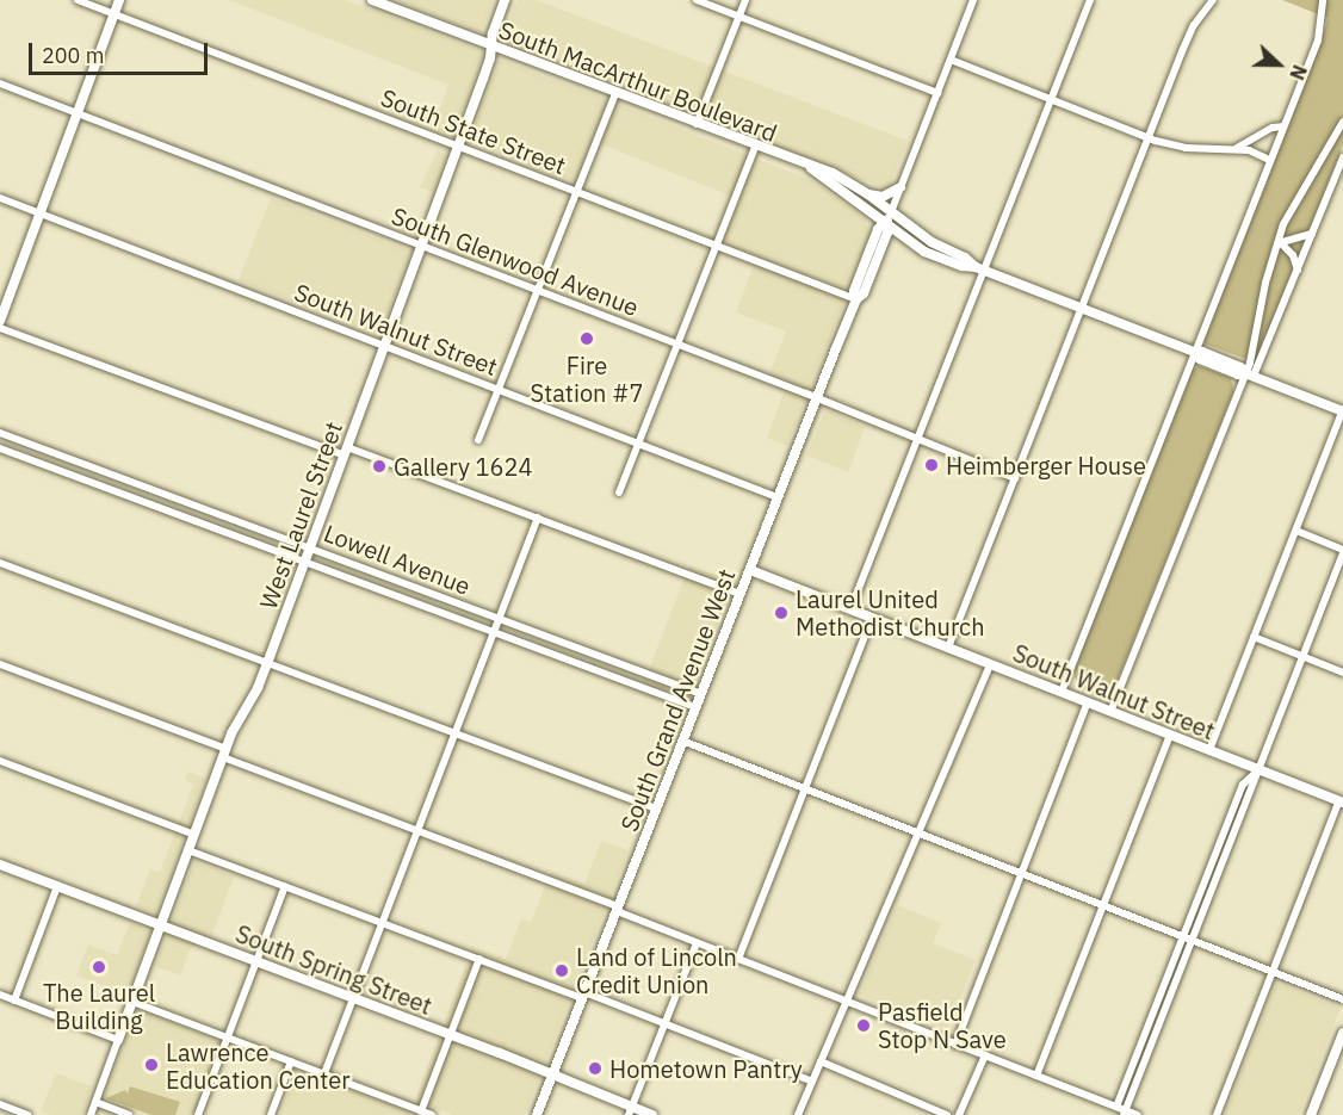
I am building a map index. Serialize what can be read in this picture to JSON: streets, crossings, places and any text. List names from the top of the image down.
{
  "streets": {
    "street": [
      "South MacArthur Boulevard",
      "South State Street",
      "South Glenwood Avenue",
      "South Walnut Street",
      "West Laurel Street",
      "Lowell Avenue",
      "South Grand Avenue West",
      "South Spring Street"
    ]
  },
  "crossings": [
    ["South MacArthur Boulevard", "West Laurel Street"],
    ["South MacArthur Boulevard", "South Grand Avenue West"],
    ["South State Street", "West Laurel Street"],
    ["South State Street", "South Grand Avenue West"],
    ["South Glenwood Avenue", "West Laurel Street"],
    ["South Glenwood Avenue", "South Grand Avenue West"],
    ["South Walnut Street", "West Laurel Street"],
    ["South Walnut Street", "South Grand Avenue West"],
    ["West Laurel Street", "Lowell Avenue"],
    ["West Laurel Street", "South Spring Street"],
    ["Lowell Avenue", "South Grand Avenue West"],
    ["South Grand Avenue West", "South Spring Street"]
  ],
  "places": [
    "Fire Station #7",
    "Heimberger House",
    "Gallery 1624",
    "Laurel United Methodist Church",
    "The Laurel Building",
    "Land of Lincoln Credit Union",
    "Pasfield Stop N Save",
    "Lawrence Education Center",
    "Hometown Pantry"
  ],
  "scale_bar": "200 m",
  "north": "right"
}
